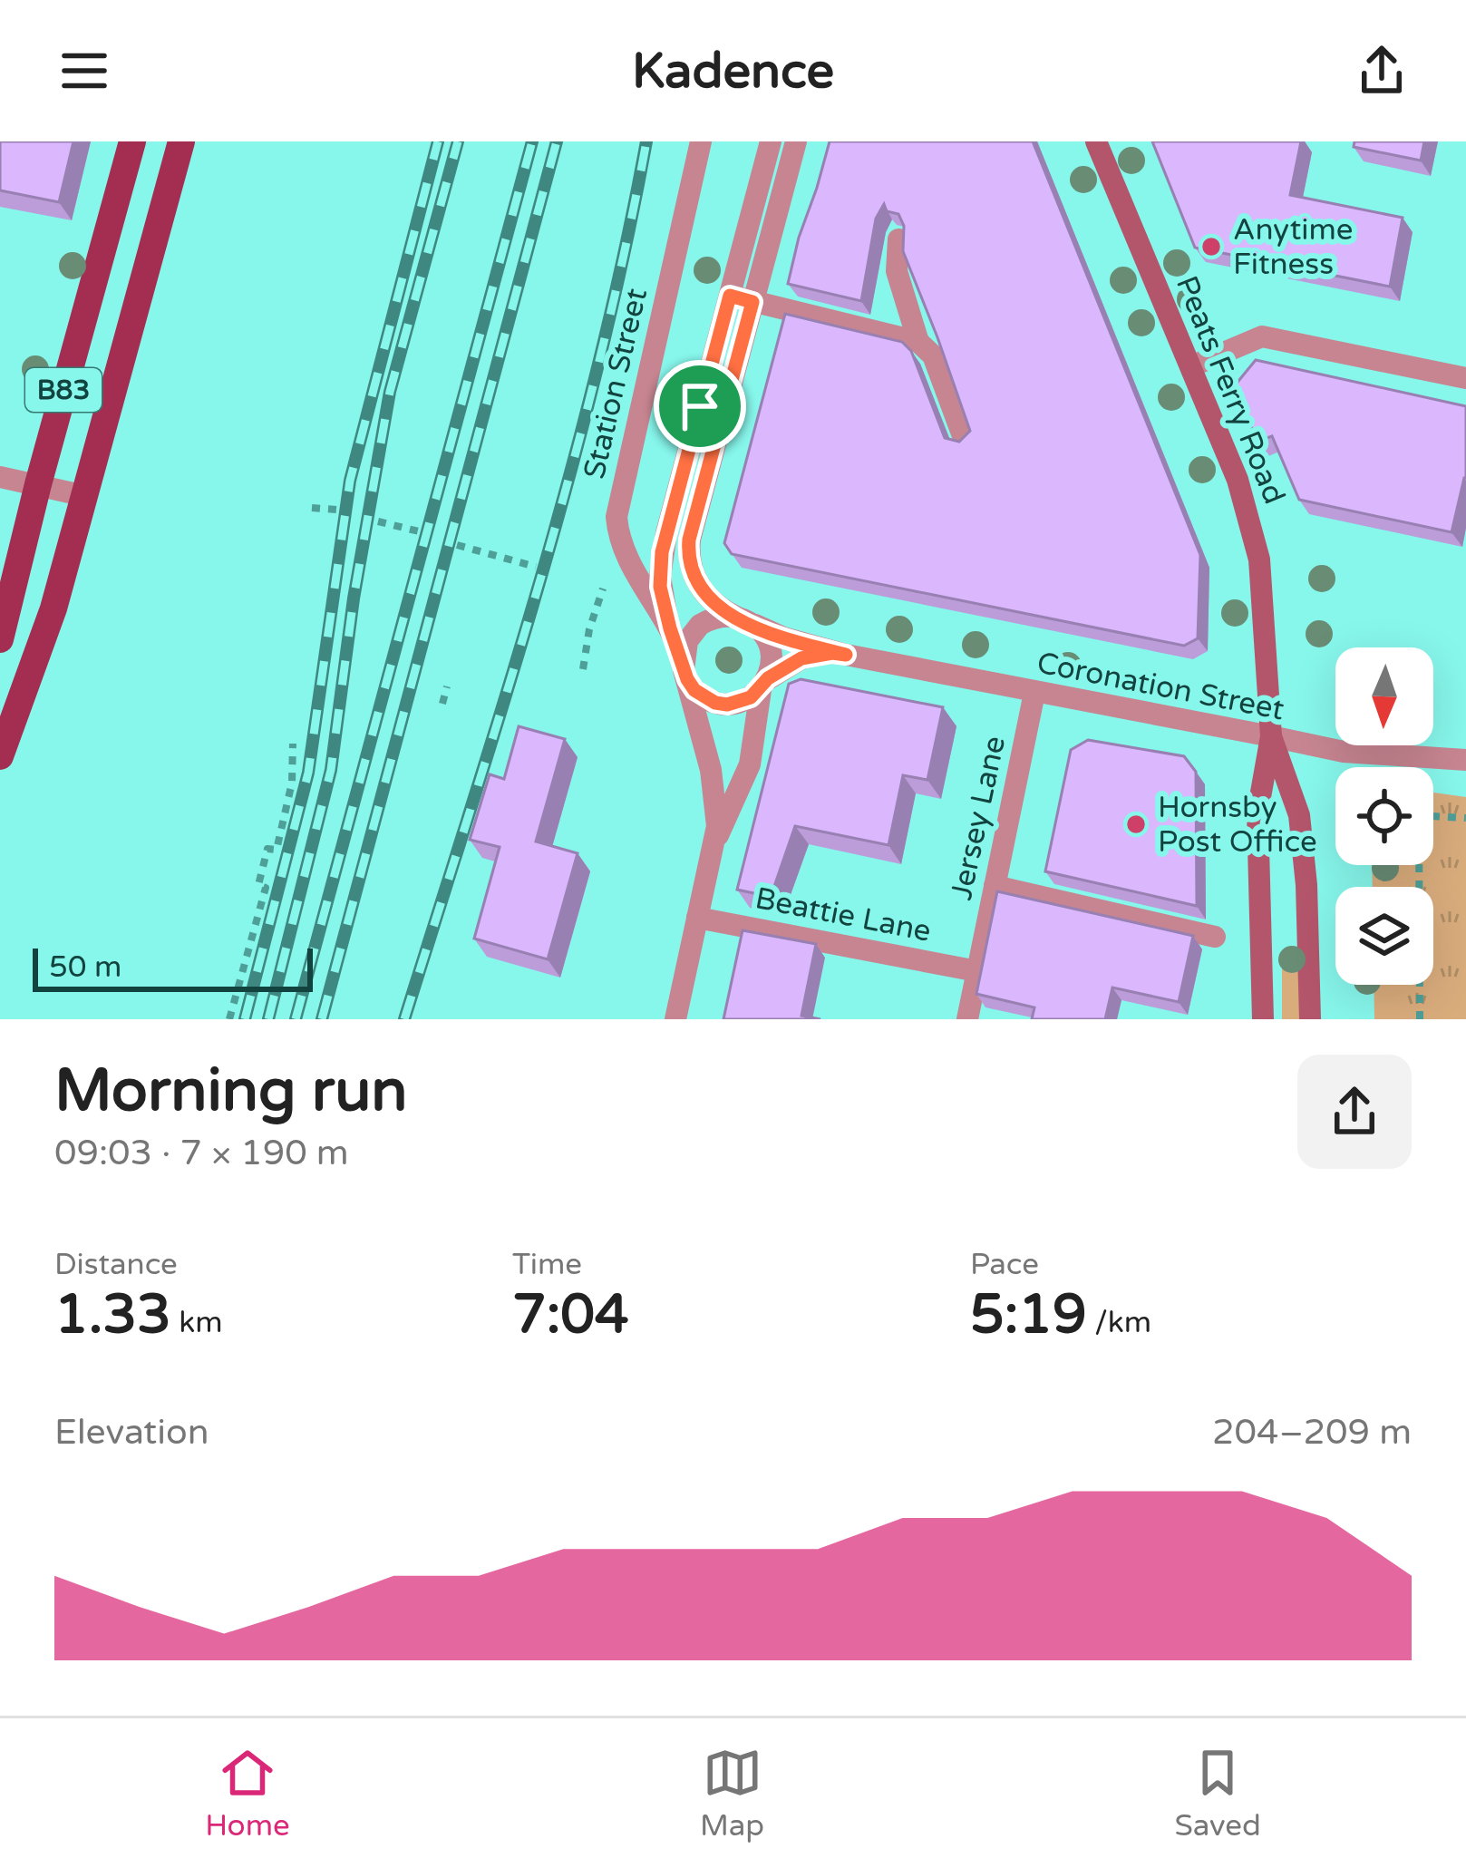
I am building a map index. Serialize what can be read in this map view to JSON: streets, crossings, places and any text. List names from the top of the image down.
{
  "streets": {
    "main road": ["B83", "Peats Ferry Road"],
    "street": [
      "Station Street",
      "Coronation Street",
      "Jersey Lane",
      "Beattie Lane"
    ]
  },
  "crossings": [
    ["Station Street", "Coronation Street"],
    ["Peats Ferry Road", "Coronation Street"],
    ["Coronation Street", "Jersey Lane"],
    ["Jersey Lane", "Beattie Lane"]
  ],
  "places": ["Anytime Fitness", "Hornsby Post Office"],
  "scale_bar": "50 m",
  "north": "bottom",
  "page": {
    "header": "Kadence",
    "scale": "50 m",
    "heading": ["Morning run", "09:03 · 7 × 190 m"],
    "stats": [
      ["Distance", "1.33 km"],
      ["Time", "7:04"],
      ["Pace", "5:19 /km"]
    ],
    "chart": ["Elevation", "204–209 m"],
    "tabs": ["Home", "Map", "Saved"]
  }
}
